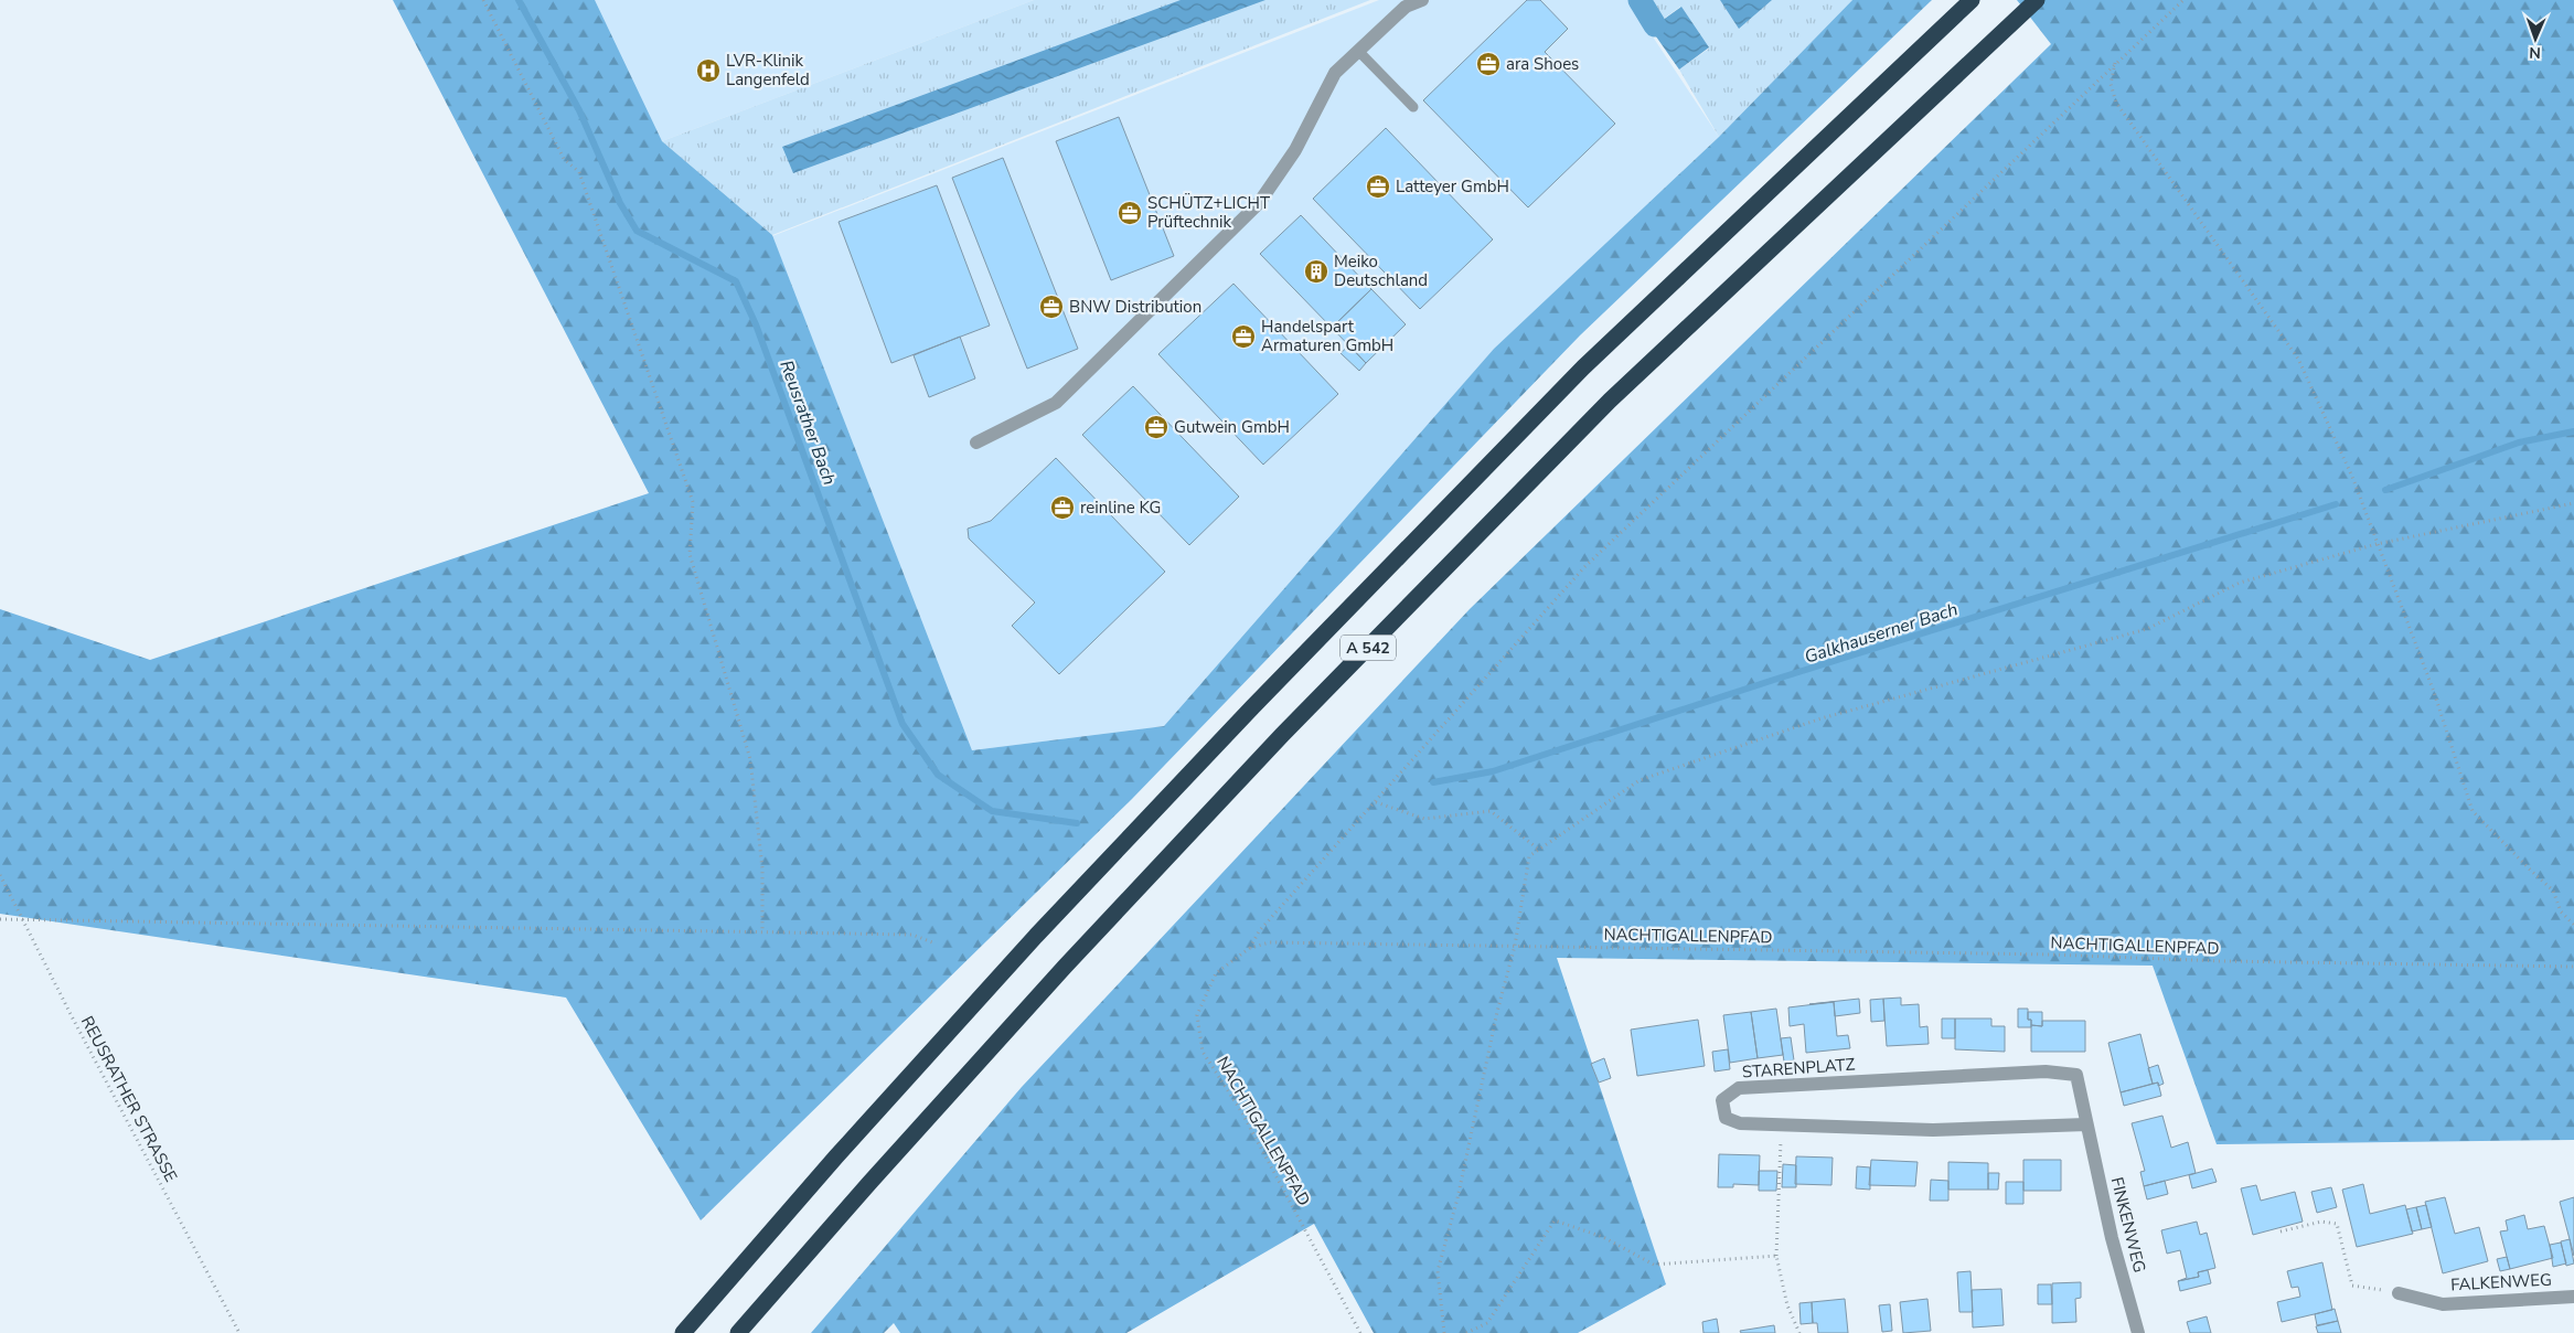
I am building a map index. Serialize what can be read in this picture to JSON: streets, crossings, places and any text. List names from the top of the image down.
{
  "streets": {
    "highway": ["A 542"],
    "street": ["STARENPLATZ", "FINKENWEG", "FALKENWEG"],
    "path": ["NACHTIGALLENPFAD", "REUSRATHER STRASSE"]
  },
  "crossings": [
    ["STARENPLATZ", "FINKENWEG"]
  ],
  "water": ["Reusrather Bach", "Galkhauserner Bach"],
  "places": {
    "office": [
      "ara Shoes",
      "Latteyer GmbH",
      "SCHÜTZ+LICHT Prüftechnik",
      "BNW Distribution",
      "Handelspart Armaturen GmbH",
      "Gutwein GmbH",
      "reinline KG"
    ],
    "hospital": ["LVR-Klinik Langenfeld"],
    "building": ["Meiko Deutschland"]
  },
  "north": "bottom"
}
